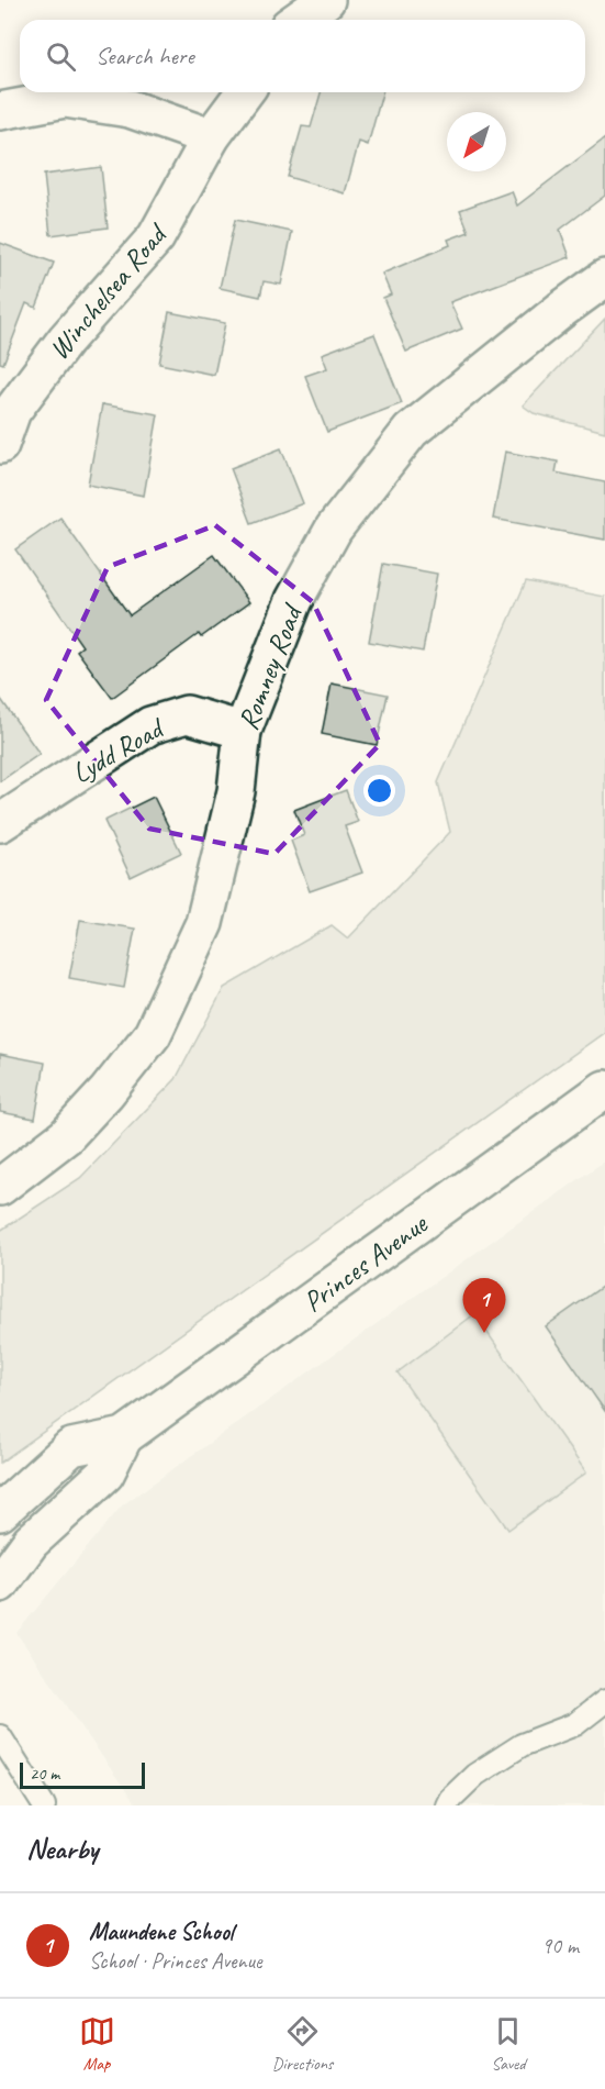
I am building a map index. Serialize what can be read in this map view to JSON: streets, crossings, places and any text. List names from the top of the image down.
{
  "streets": {
    "street": [
      "Winchelsea Road",
      "Romney Road",
      "Lydd Road",
      "Princes Avenue"
    ]
  },
  "crossings": [
    ["Romney Road", "Lydd Road"]
  ],
  "scale_bar": "20 m",
  "north": "bottom left",
  "page": {
    "search": "Search here",
    "pins": "1",
    "scale": "20 m",
    "heading": "Nearby",
    "list": [
      {
        "mark": "1",
        "name": "Maundene School",
        "note": "School · Princes Avenue",
        "value": "90 m"
      }
    ],
    "nav": ["Map", "Directions", "Saved"]
  }
}
